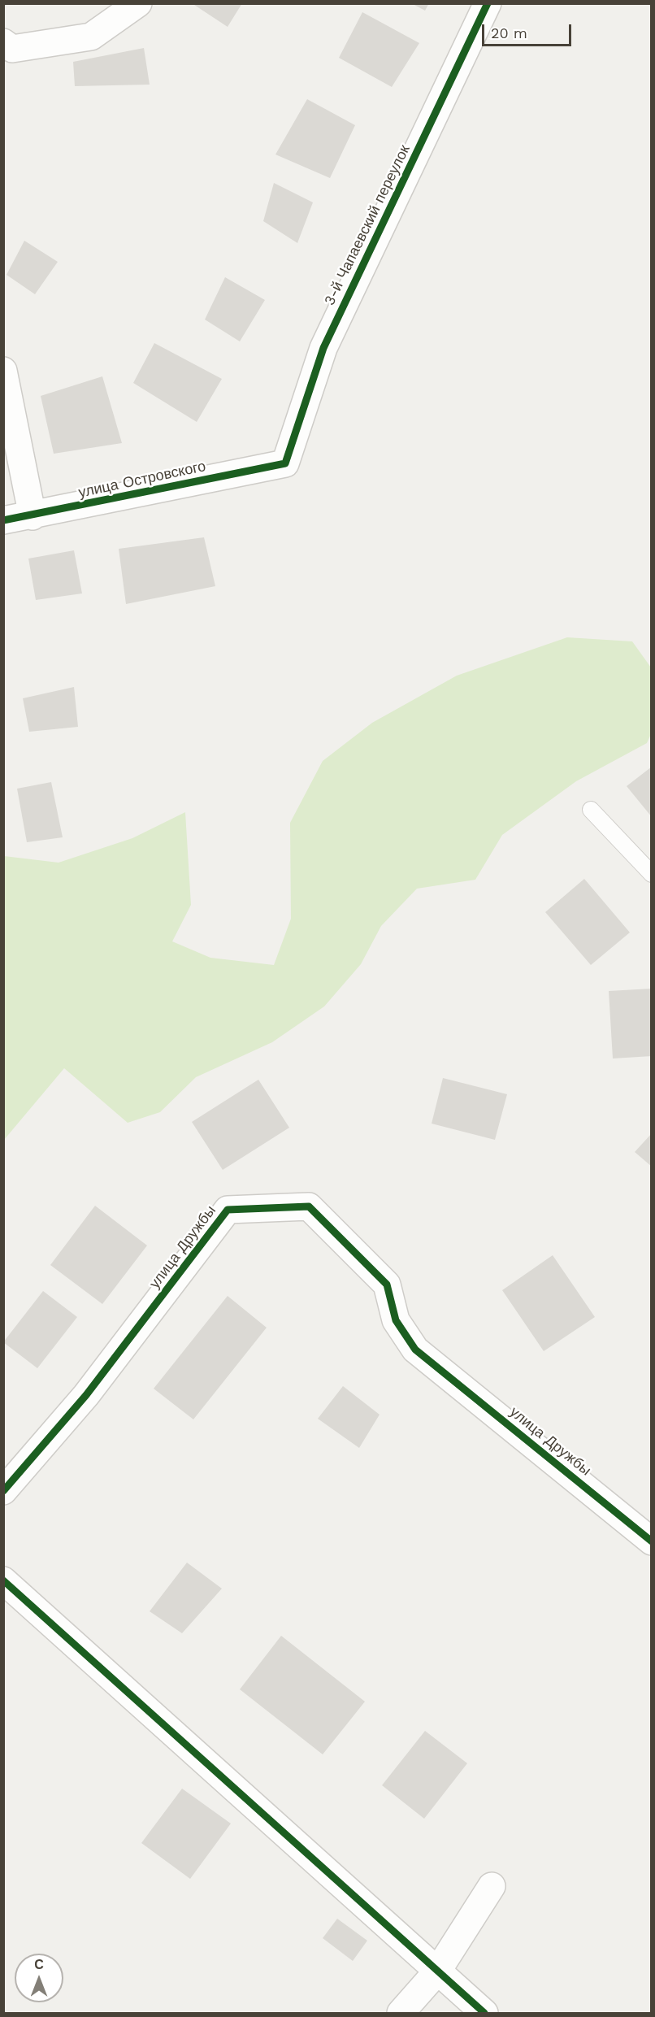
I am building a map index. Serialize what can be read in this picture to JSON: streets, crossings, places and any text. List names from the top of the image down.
{
  "streets": {
    "street": ["3-й Чапаевский переулок", "улица Островского", "улица Дружбы"]
  },
  "crossings": [
    ["3-й Чапаевский переулок", "улица Островского"]
  ],
  "scale_bar": "20 m",
  "north": "top"
}
